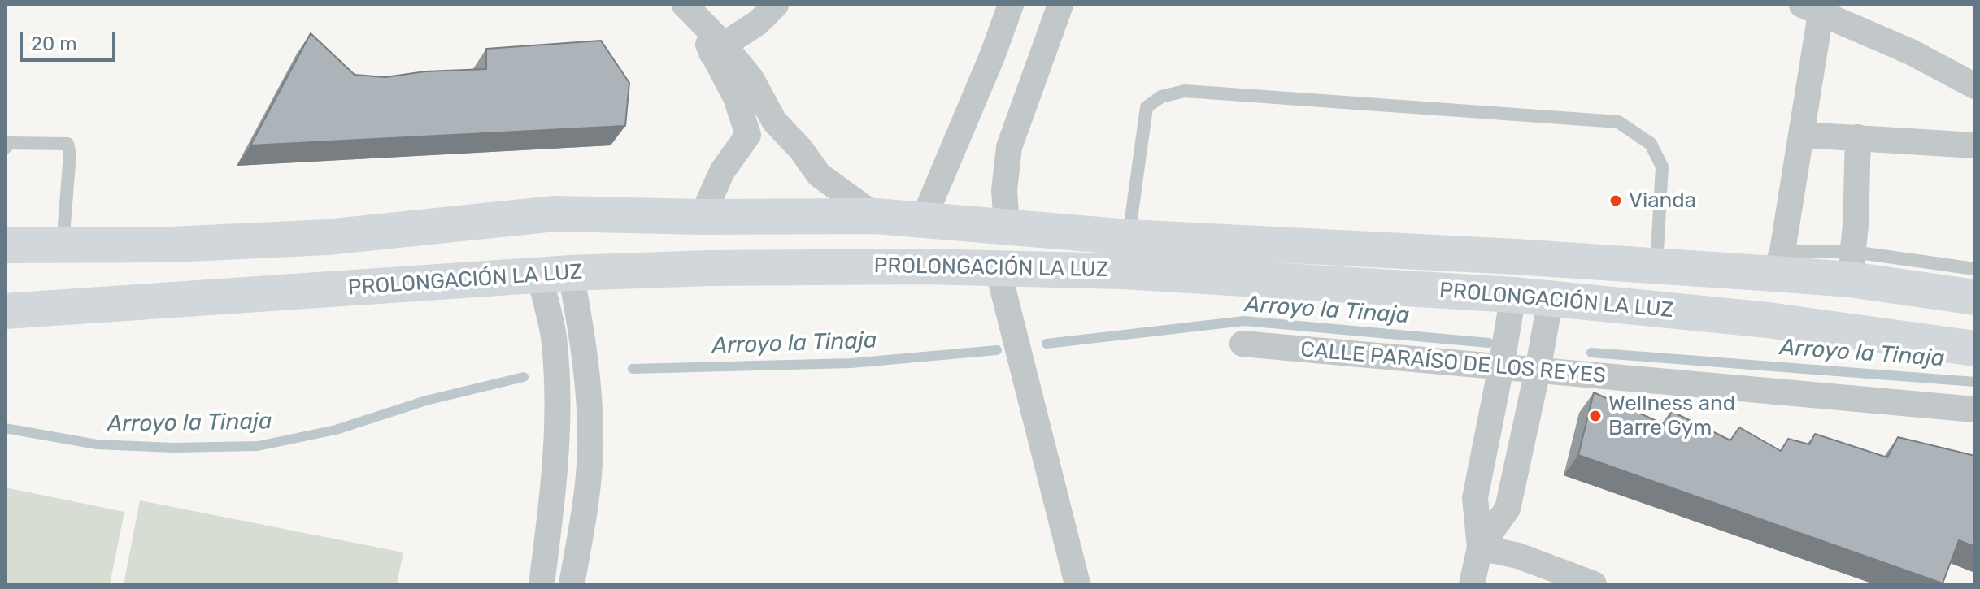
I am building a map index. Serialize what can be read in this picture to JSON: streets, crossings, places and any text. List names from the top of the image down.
{
  "streets": {
    "main road": ["PROLONGACIÓN LA LUZ"],
    "street": ["CALLE PARAÍSO DE LOS REYES"]
  },
  "water": ["Arroyo la Tinaja"],
  "places": ["Vianda", "Wellness and Barre Gym"],
  "scale_bar": "20 m"
}
